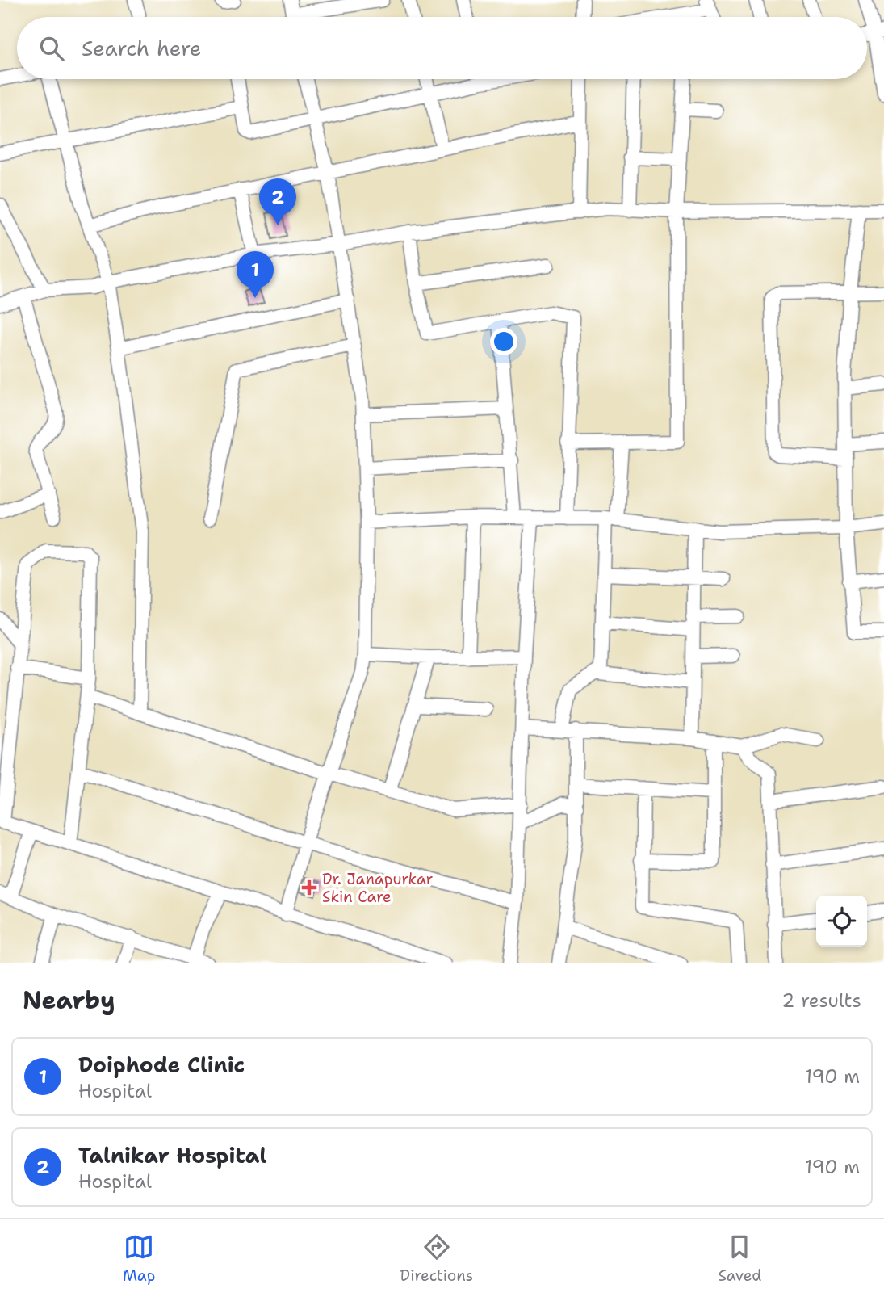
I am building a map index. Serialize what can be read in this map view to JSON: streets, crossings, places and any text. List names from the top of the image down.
{
  "places": {
    "health": ["Dr. Janapurkar Skin Care"]
  },
  "page": {
    "search": "Search here",
    "pins": ["2", "1"],
    "heading": ["Nearby", "2 results"],
    "list": [
      {
        "mark": "1",
        "name": "Doiphode Clinic",
        "note": "Hospital",
        "value": "190 m"
      },
      {
        "mark": "2",
        "name": "Talnikar Hospital",
        "note": "Hospital",
        "value": "190 m"
      }
    ],
    "nav": ["Map", "Directions", "Saved"]
  }
}
